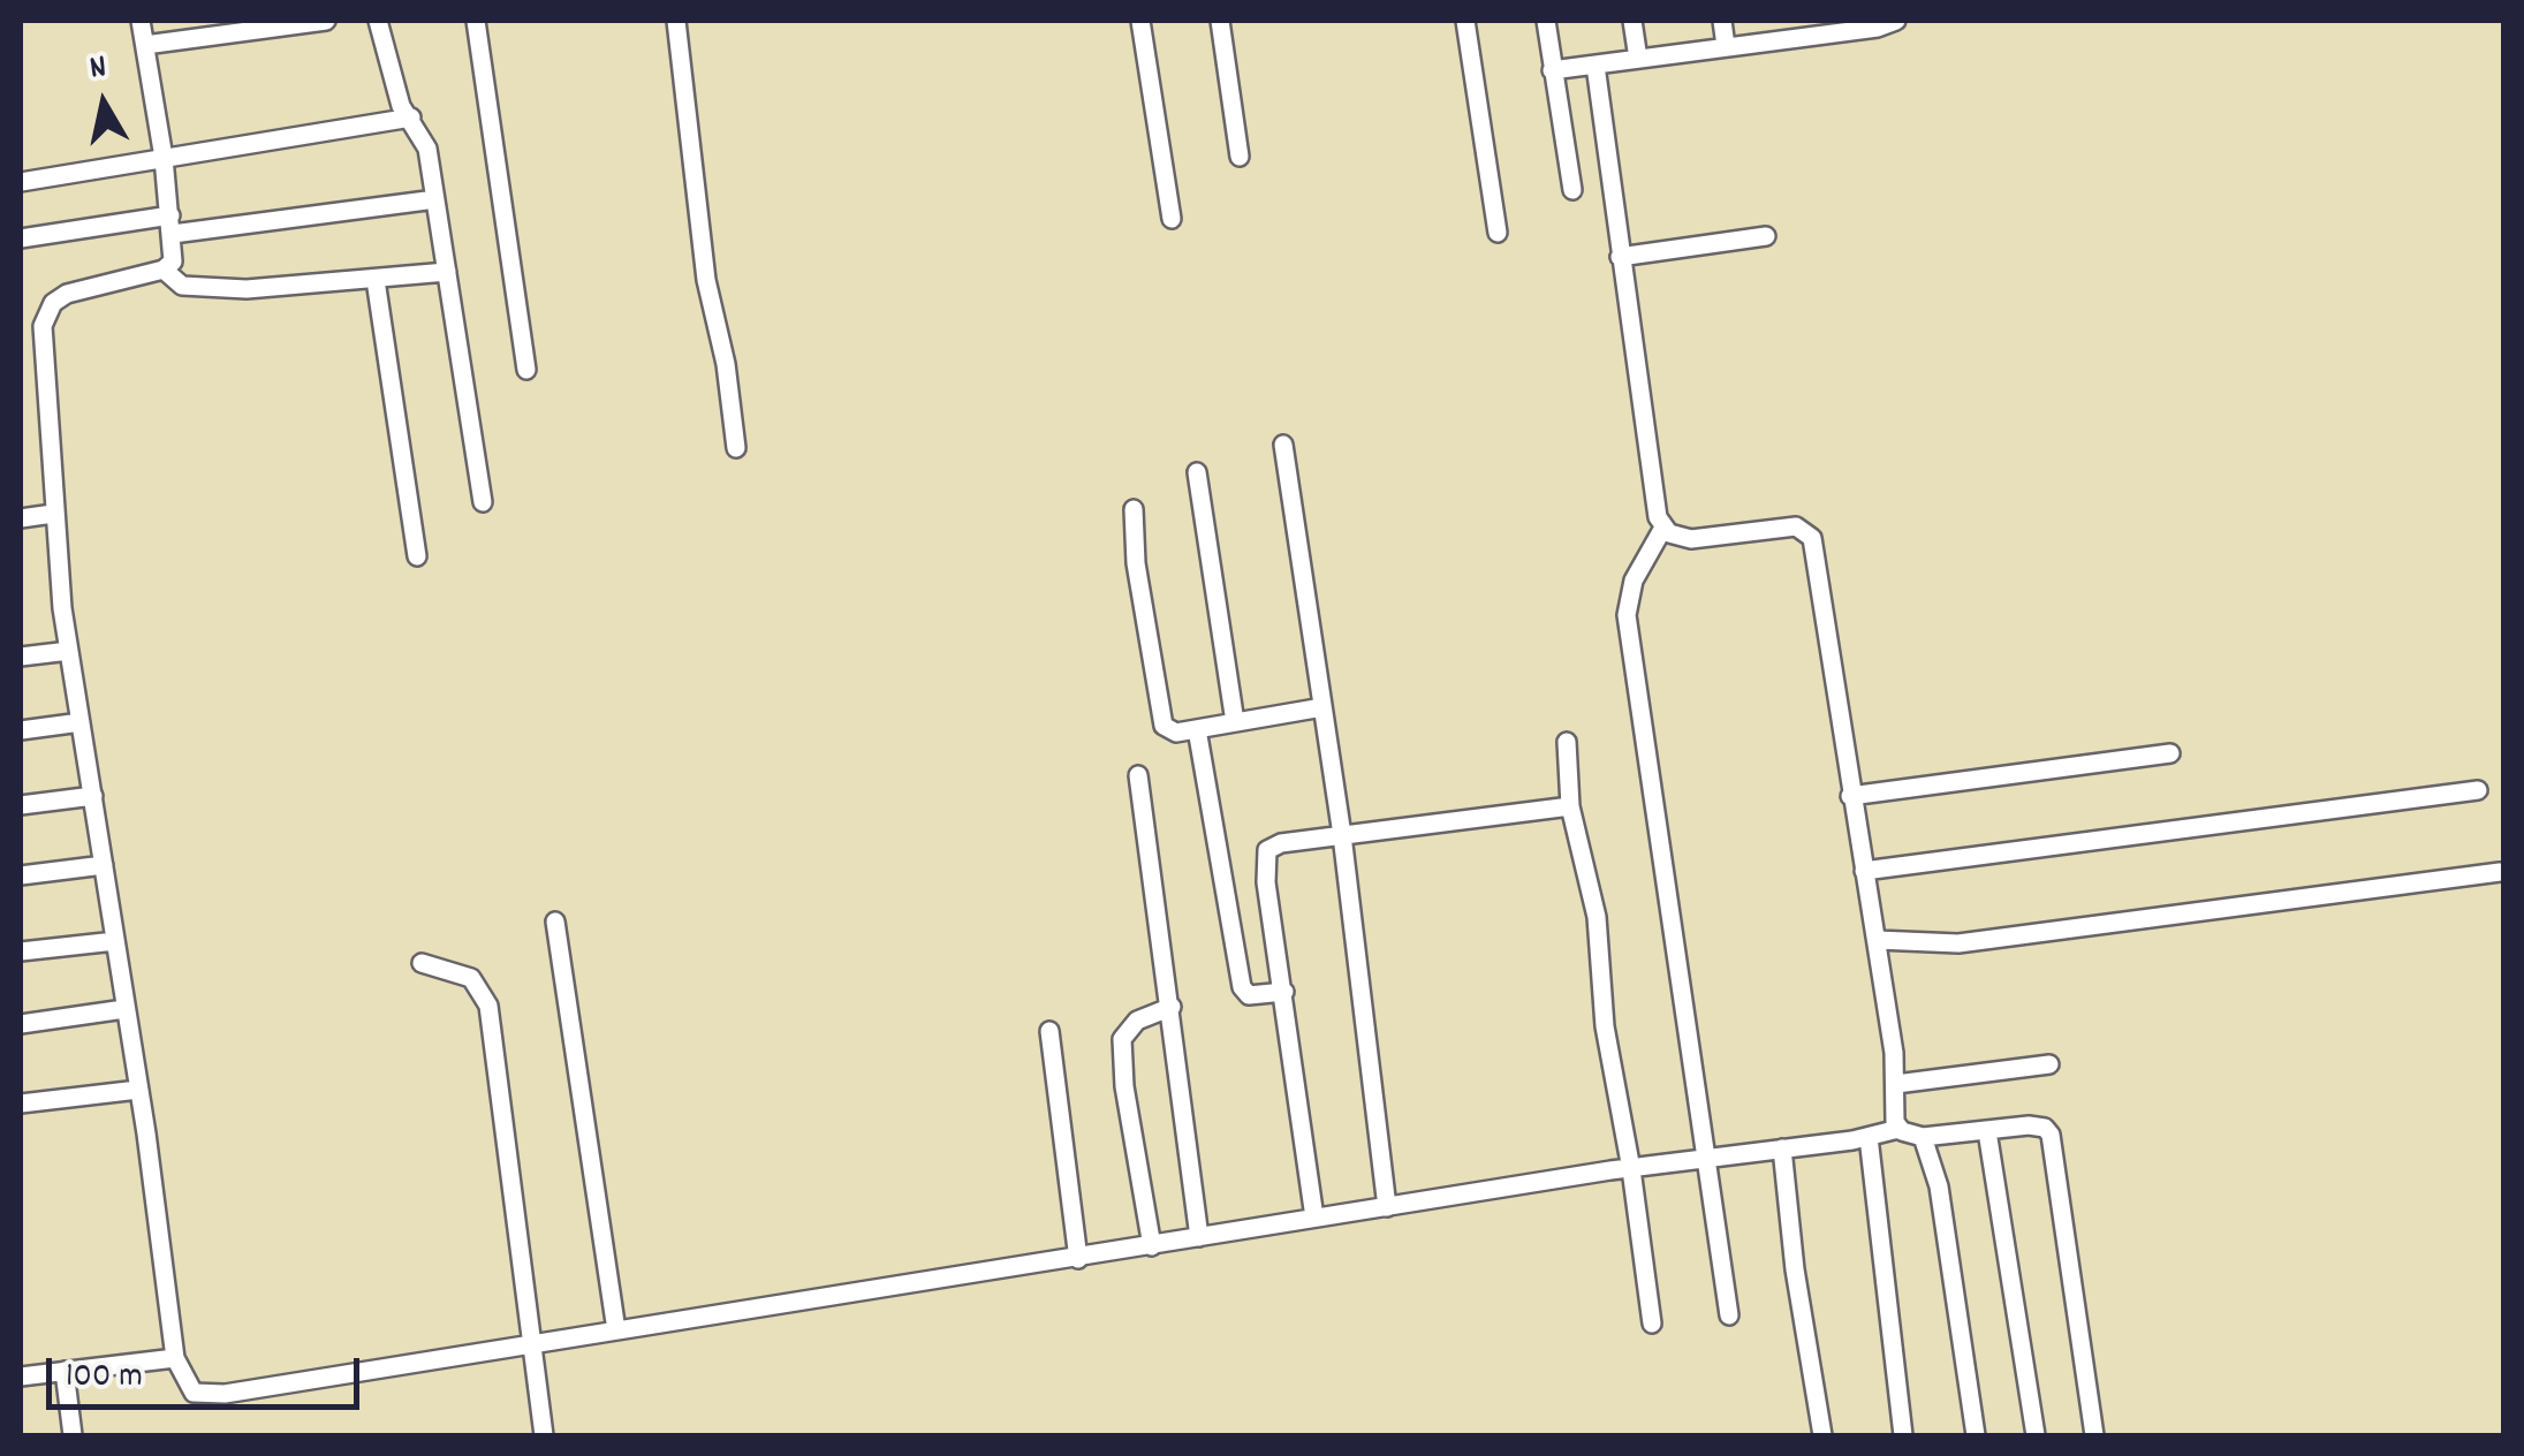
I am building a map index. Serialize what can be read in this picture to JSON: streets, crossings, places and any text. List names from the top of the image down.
{
  "scale_bar": "100 m",
  "north": "top"
}
